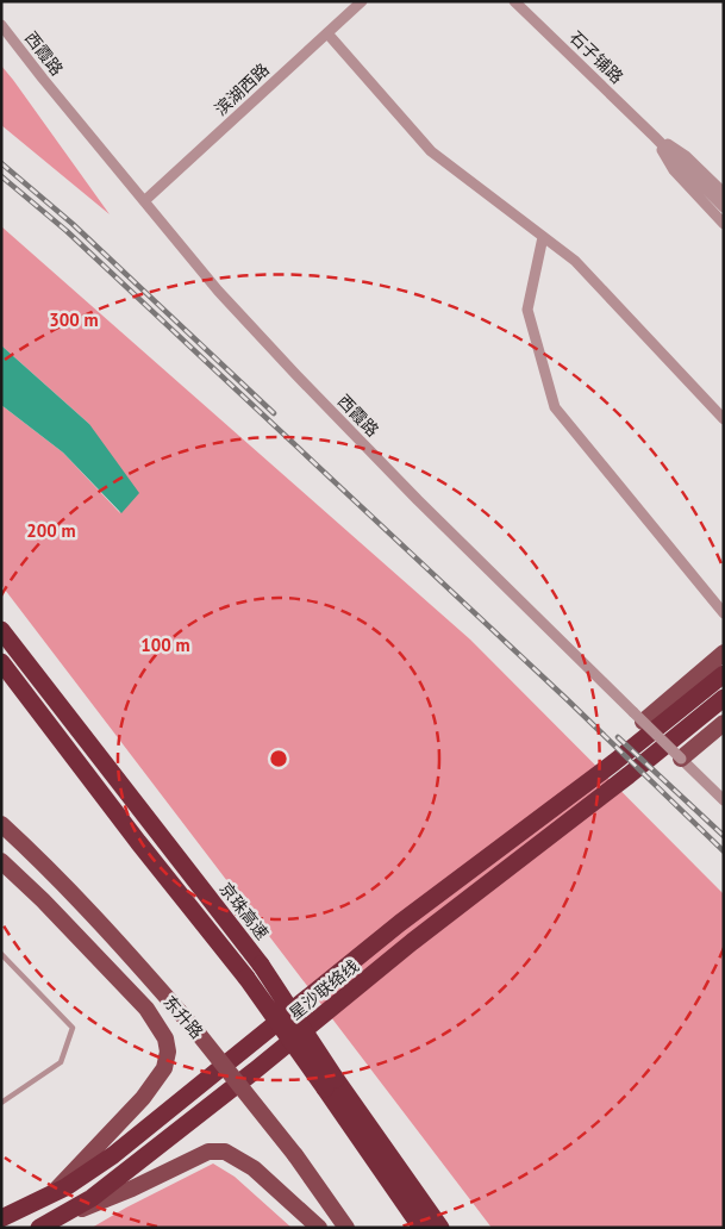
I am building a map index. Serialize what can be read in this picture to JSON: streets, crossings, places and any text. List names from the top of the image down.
{
  "streets": {
    "highway": ["京珠高速", "星沙联络线"],
    "main road": ["东升路"],
    "street": ["西霞路", "石子铺路", "滨湖西路"]
  },
  "crossings": [
    ["西霞路", "滨湖西路"]
  ],
  "rings": ["300 m", "200 m", "100 m"]
}
